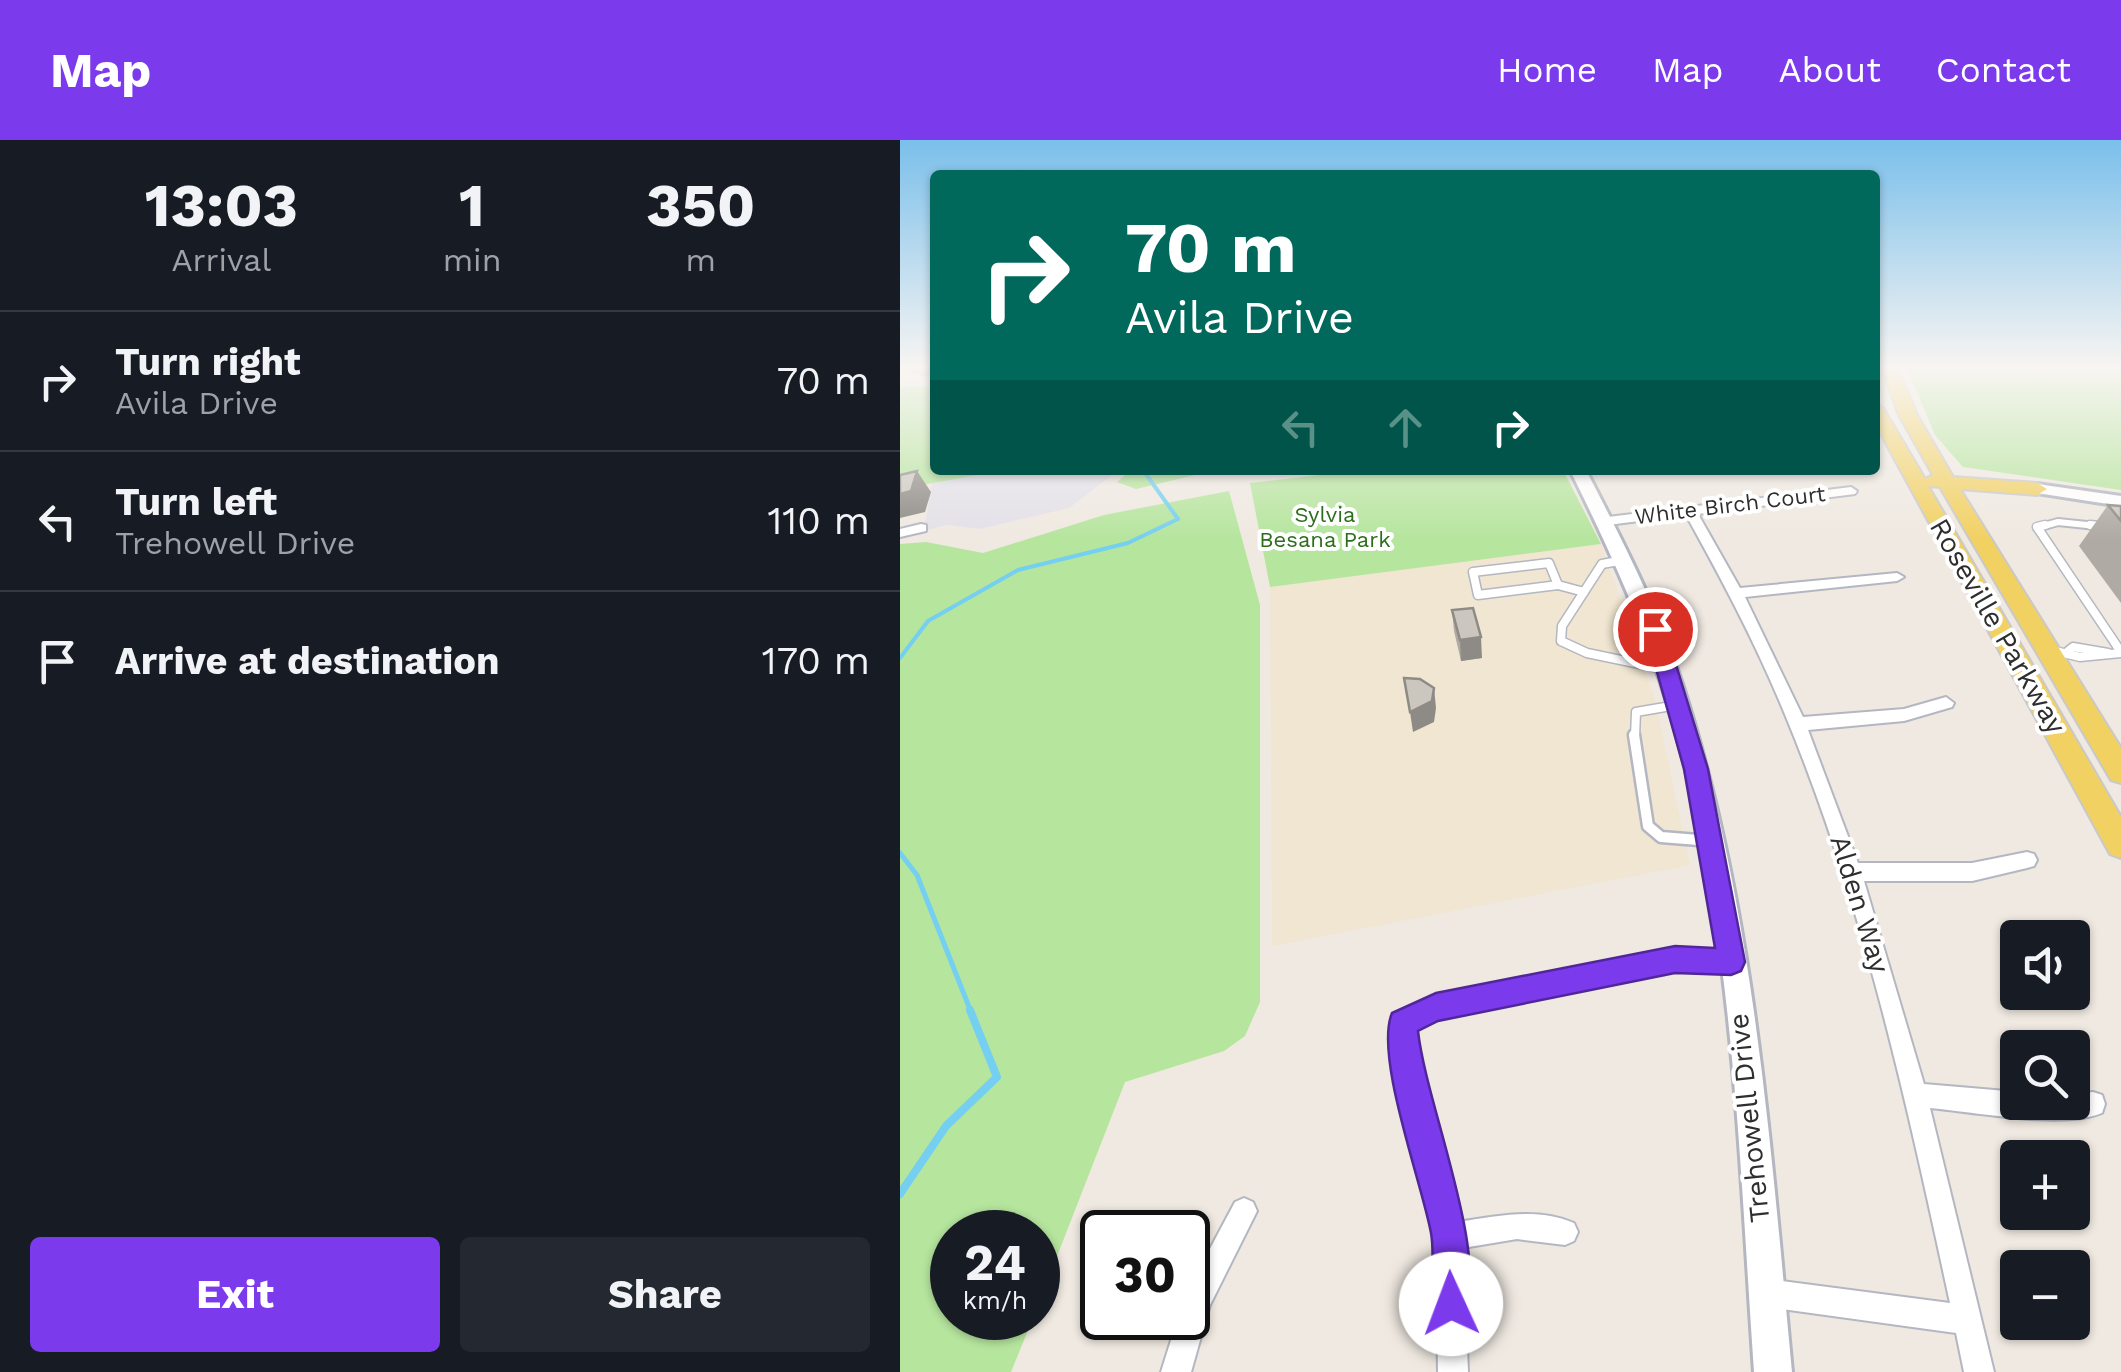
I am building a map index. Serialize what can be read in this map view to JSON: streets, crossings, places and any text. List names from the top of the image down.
{
  "streets": {
    "main road": ["Roseville Parkway"],
    "street": ["White Birch Court", "Alden Way", "Trehowell Drive"]
  },
  "crossings": [
    ["White Birch Court", "Alden Way"],
    ["White Birch Court", "Trehowell Drive"]
  ],
  "parks": ["Sylvia Besana Park"],
  "page": {
    "header": "Map",
    "nav": [
      "Home",
      "Map",
      "About",
      "Contact"
    ],
    "eta": [
      "13:03",
      "Arrival",
      "1",
      "min",
      "350",
      "m"
    ],
    "turn": ["70 m", "Avila Drive"],
    "list": [
      {
        "name": "Turn right",
        "note": "Avila Drive",
        "value": "70 m"
      },
      {
        "name": "Turn left",
        "note": "Trehowell Drive",
        "value": "110 m"
      },
      {
        "name": "Arrive at destination",
        "value": "170 m"
      }
    ],
    "map_buttons": ["+", "−"],
    "speed": "24 km/h",
    "limit": "30",
    "buttons": ["Exit", "Share"]
  }
}
